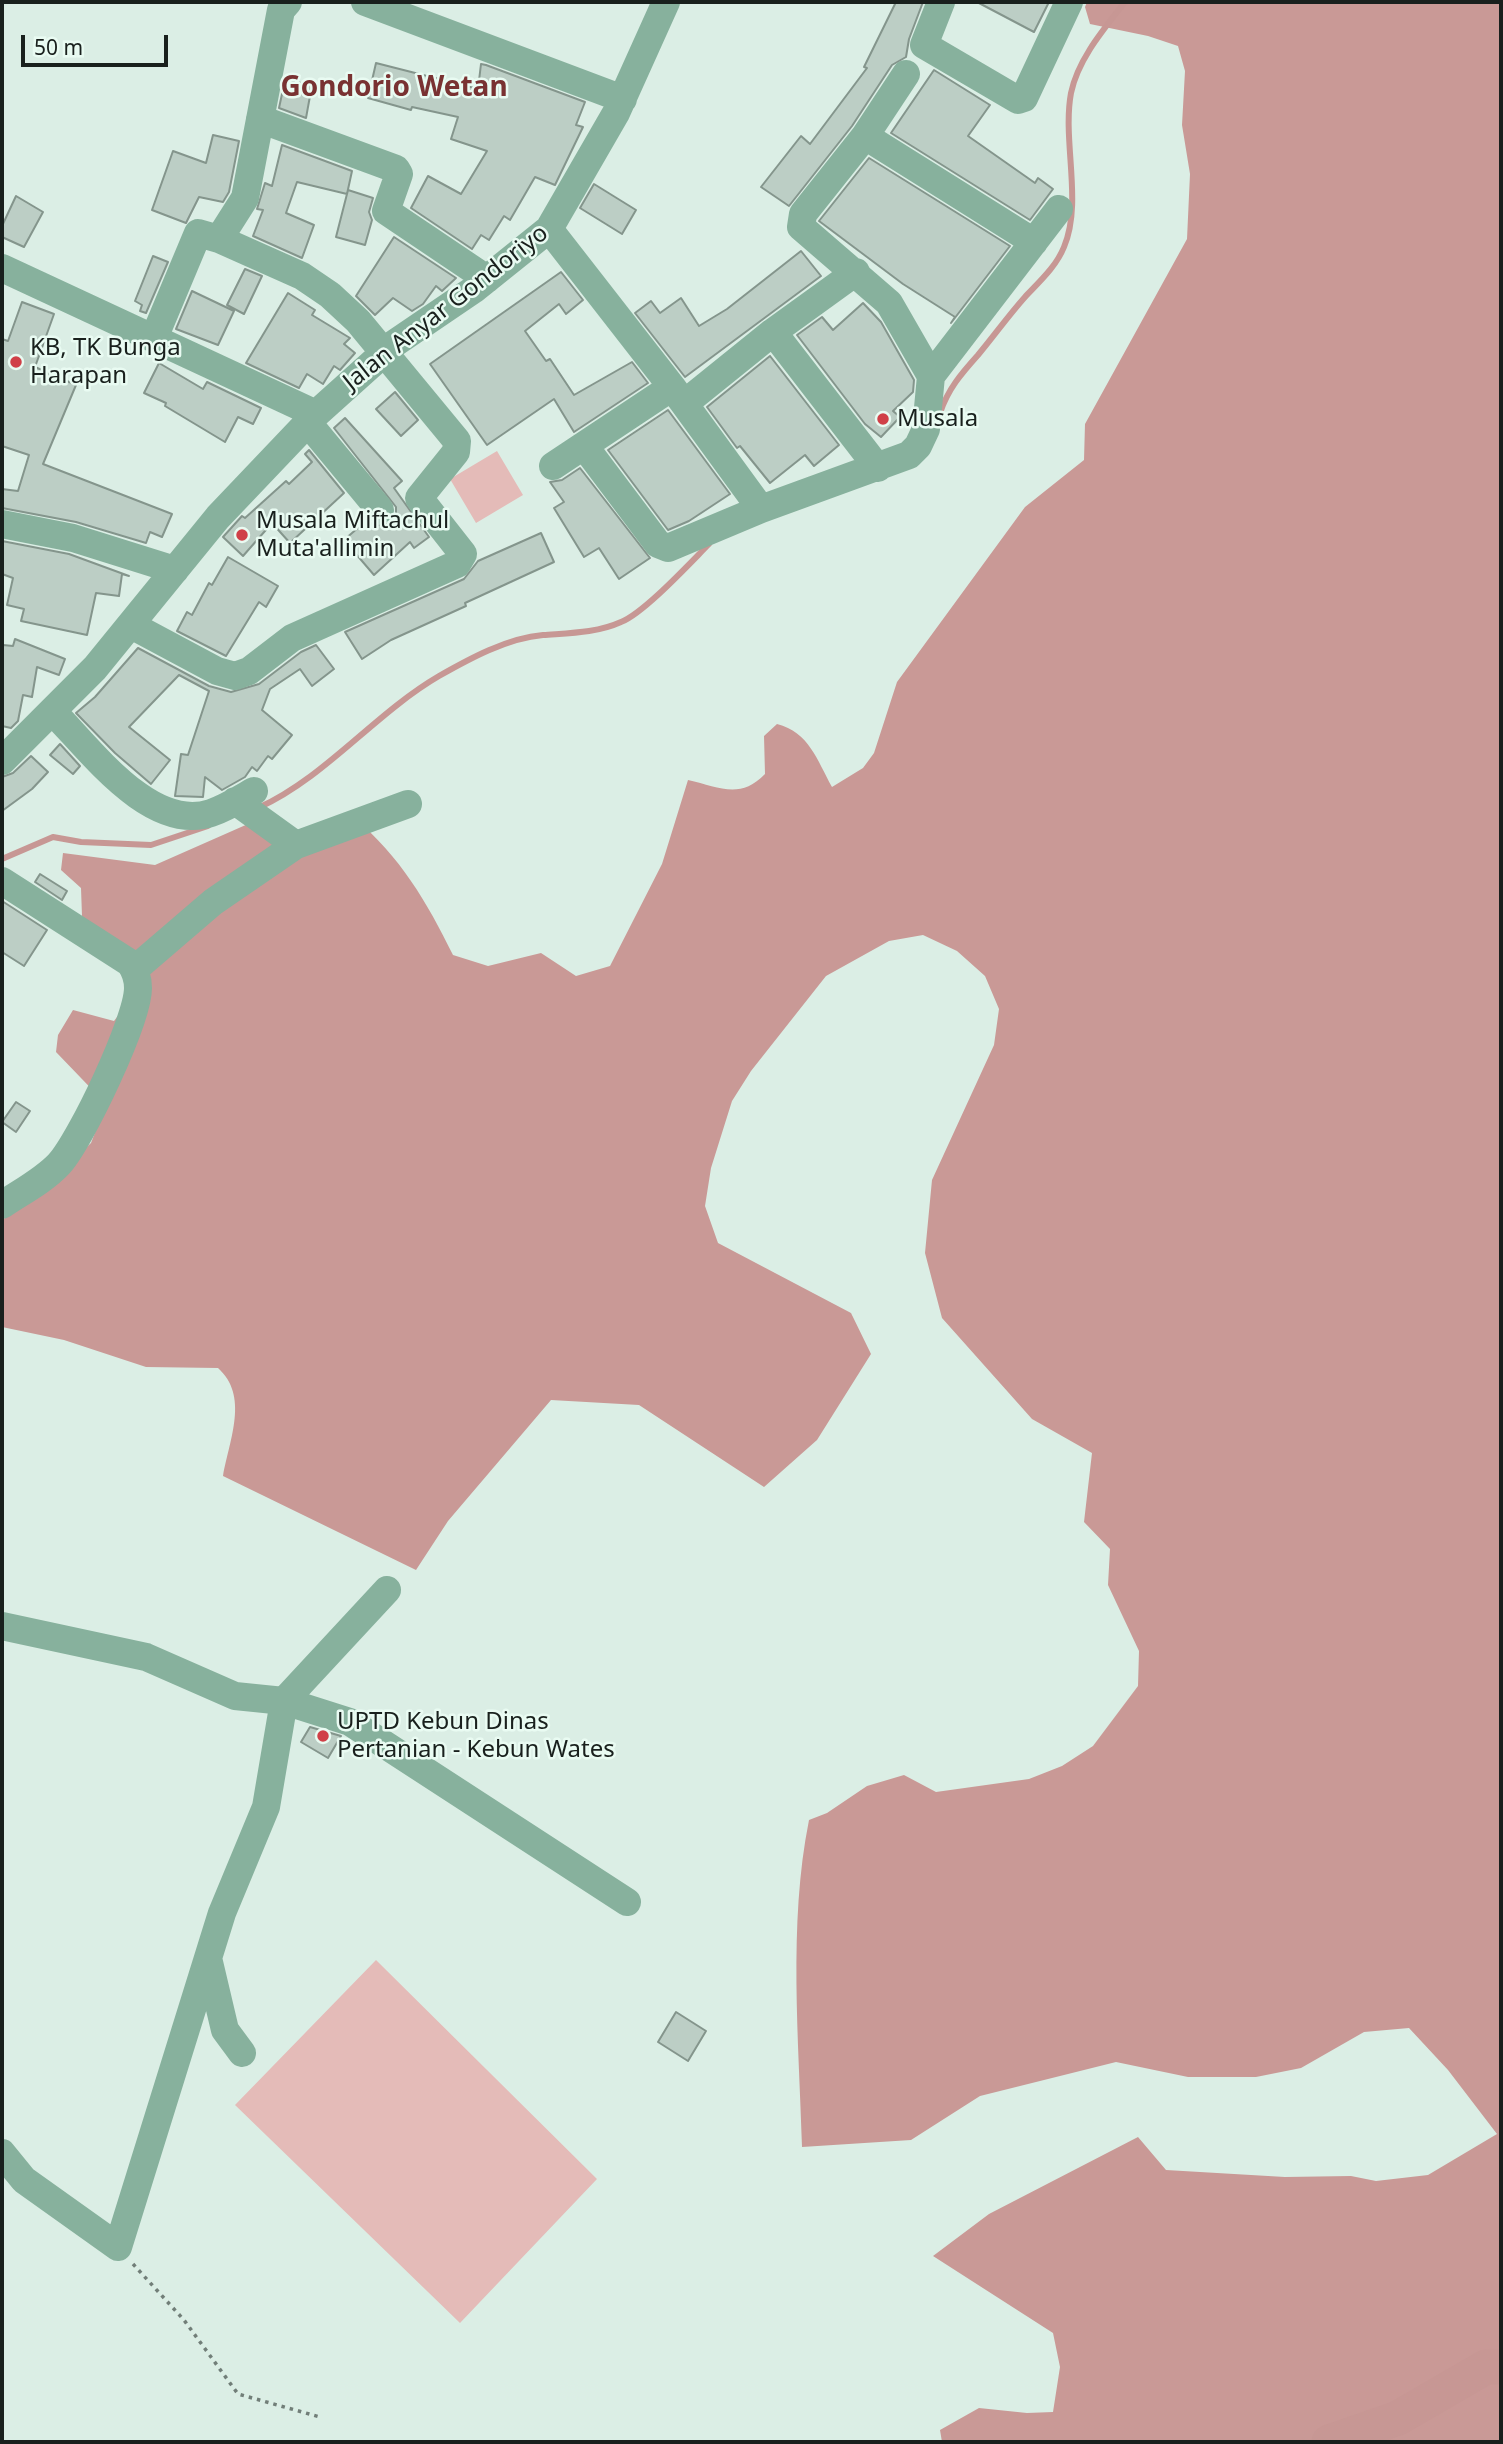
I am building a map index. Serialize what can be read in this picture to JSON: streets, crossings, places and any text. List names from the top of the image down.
{
  "streets": {
    "street": ["Jalan Anyar Gondoriyo"]
  },
  "districts": ["Gondorio Wetan"],
  "places": [
    "KB, TK Bunga Harapan",
    "Musala",
    "Musala Miftachul Muta'allimin",
    "UPTD Kebun Dinas Pertanian - Kebun Wates"
  ],
  "scale_bar": "50 m"
}
